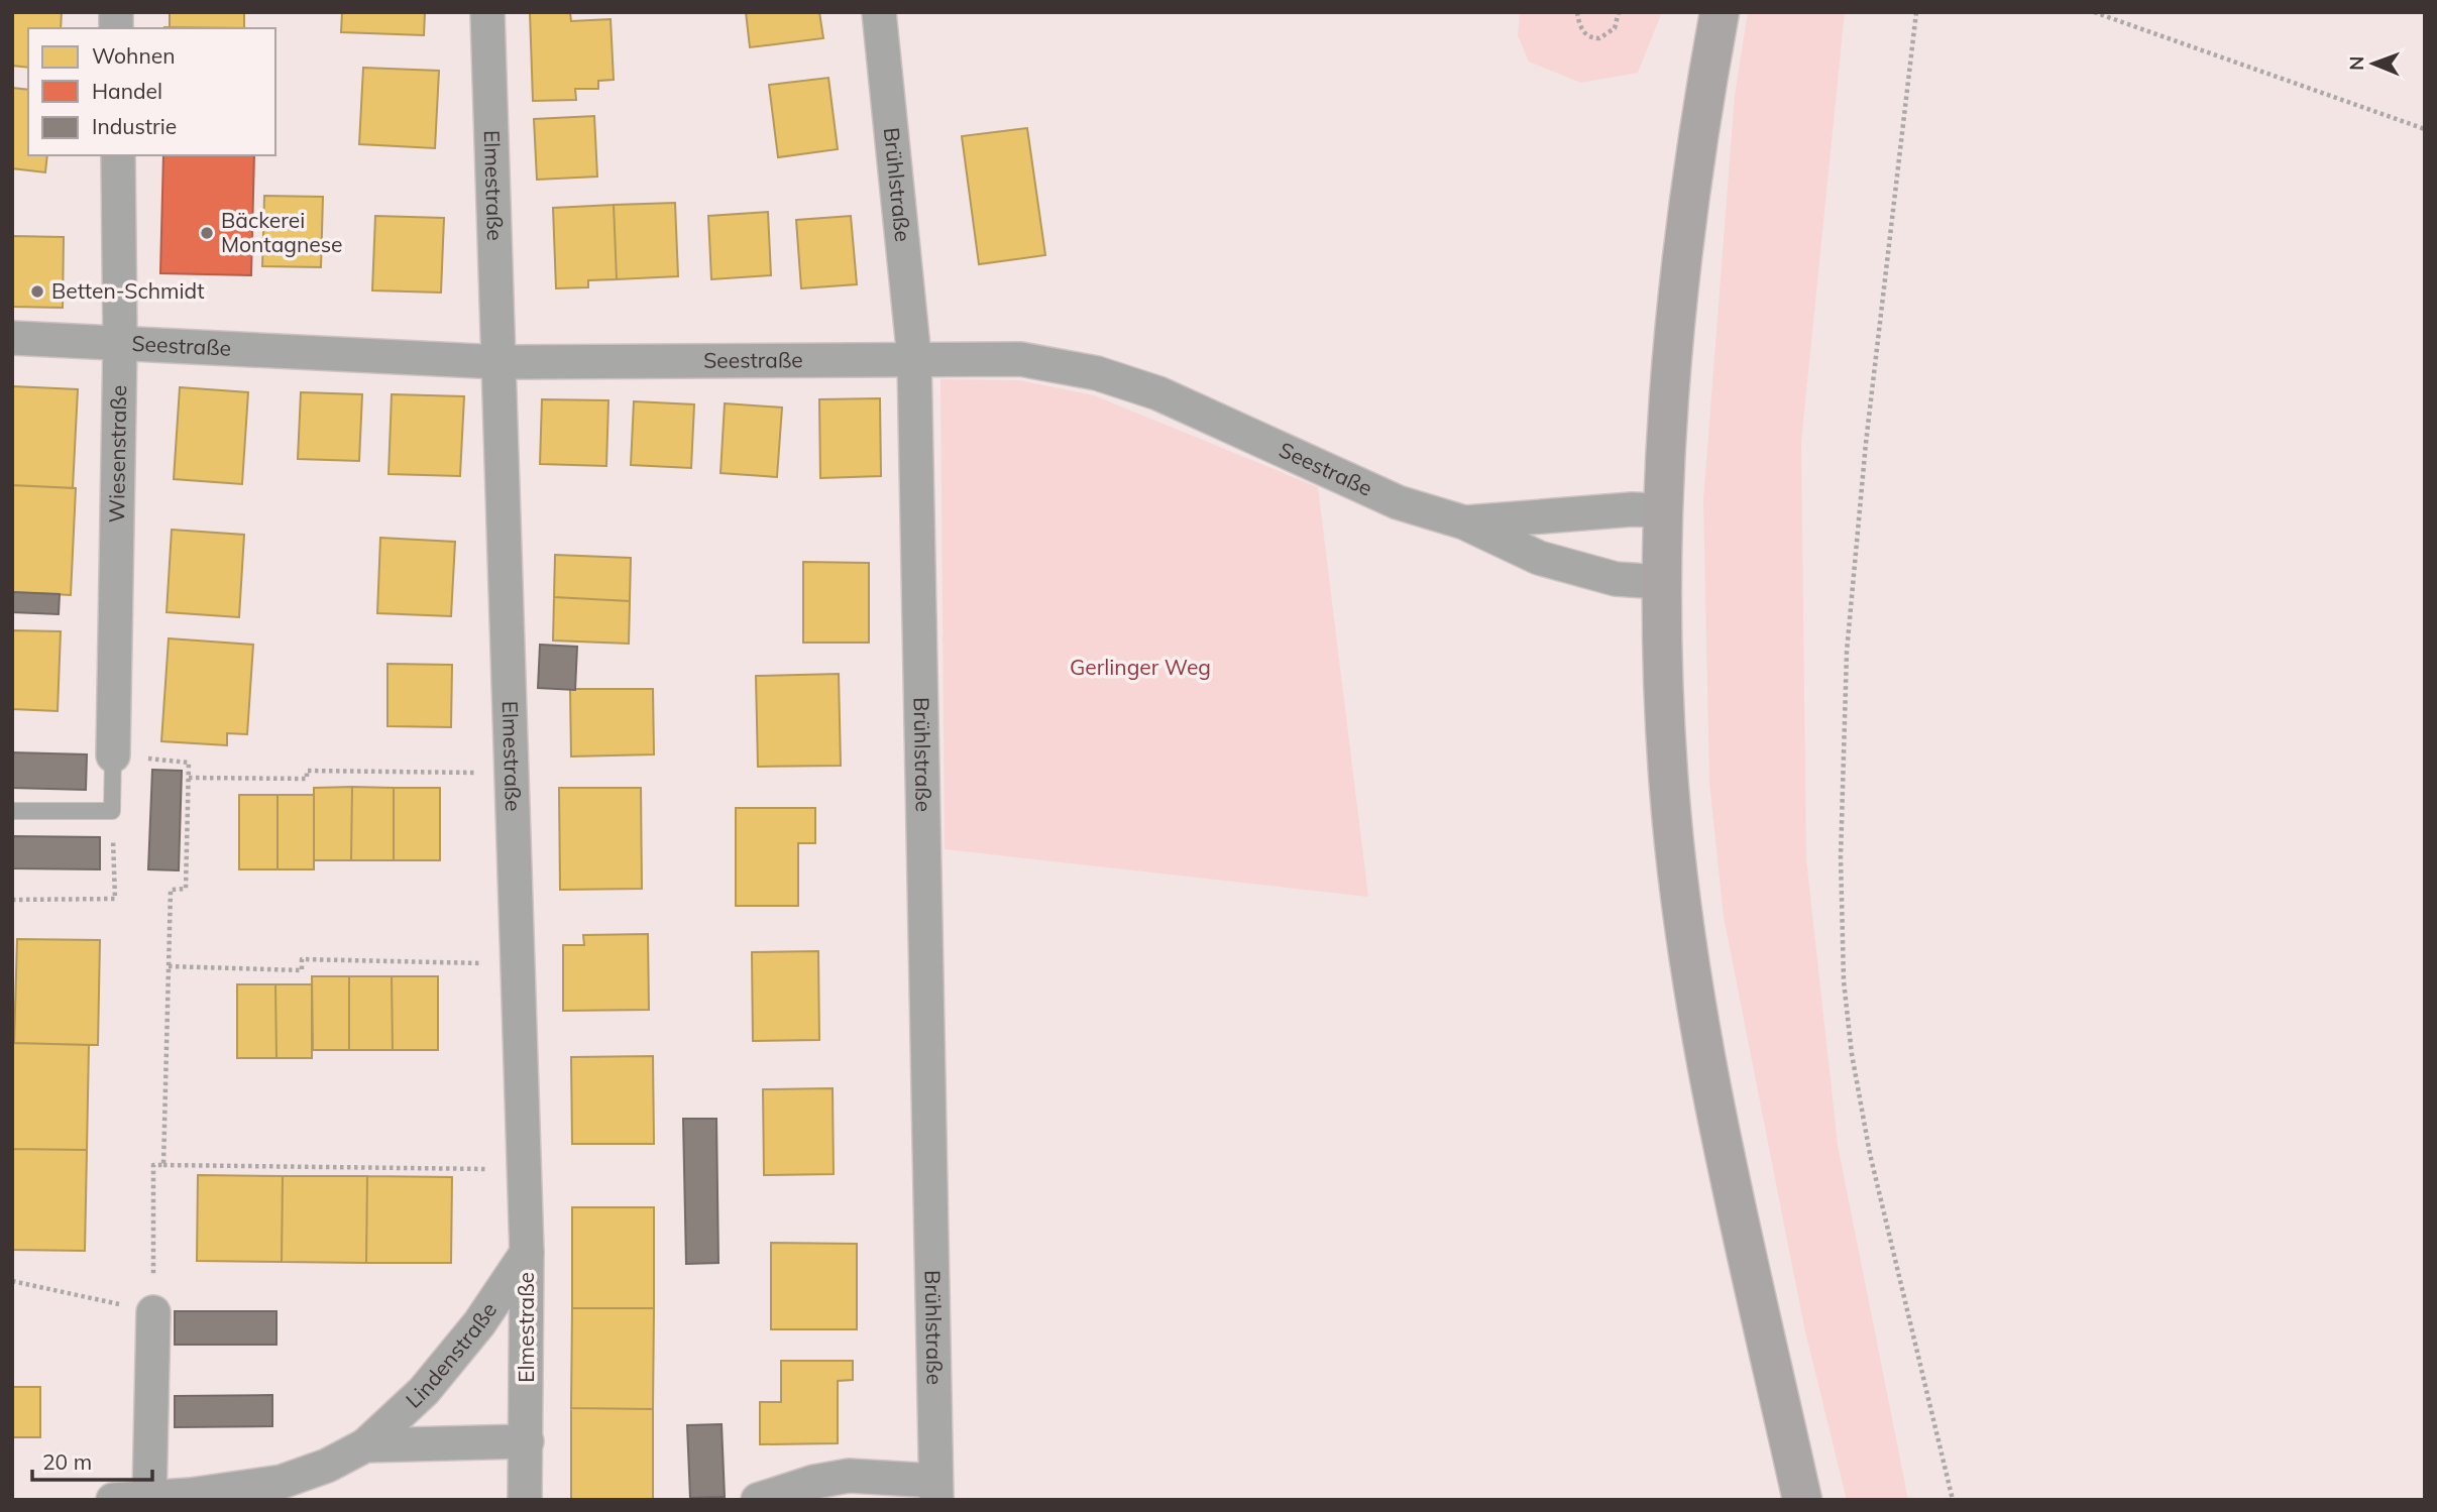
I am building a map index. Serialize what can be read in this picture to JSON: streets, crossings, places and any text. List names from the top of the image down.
{
  "streets": {
    "street": [
      "Elmestraße",
      "Brühlstraße",
      "Seestraße",
      "Wiesenstraße",
      "Lindenstraße"
    ]
  },
  "crossings": [
    ["Elmestraße", "Seestraße"],
    ["Elmestraße", "Lindenstraße"],
    ["Brühlstraße", "Seestraße"],
    ["Seestraße", "Wiesenstraße"]
  ],
  "parks": ["Gerlinger Weg"],
  "places": ["Bäckerei Montagnese", "Betten-Schmidt"],
  "legend": ["Wohnen", "Handel", "Industrie"],
  "scale_bar": "20 m",
  "north": "left"
}
